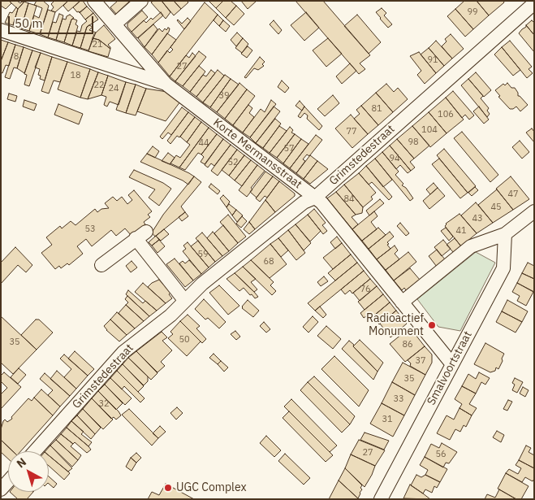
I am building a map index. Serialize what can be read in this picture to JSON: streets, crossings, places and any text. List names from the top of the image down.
{
  "streets": {
    "street": ["Korte Mermansstraat", "Grimstedestraat", "Smalvoortstraat"]
  },
  "crossings": [
    ["Korte Mermansstraat", "Grimstedestraat"],
    ["Korte Mermansstraat", "Smalvoortstraat"]
  ],
  "places": ["Radioactief Monument", "UGC Complex"],
  "house_numbers": [
    "99",
    "21",
    "8",
    "91",
    "27",
    "18",
    "22",
    "24",
    "39",
    "81",
    "106",
    "104",
    "77",
    "98",
    "44",
    "57",
    "94",
    "52",
    "47",
    "84",
    "45",
    "43",
    "53",
    "41",
    "59",
    "68",
    "76",
    "50",
    "35",
    "86",
    "37",
    "35",
    "33",
    "32",
    "31",
    "27",
    "56"
  ],
  "scale_bar": "50 m",
  "north": "top left"
}
